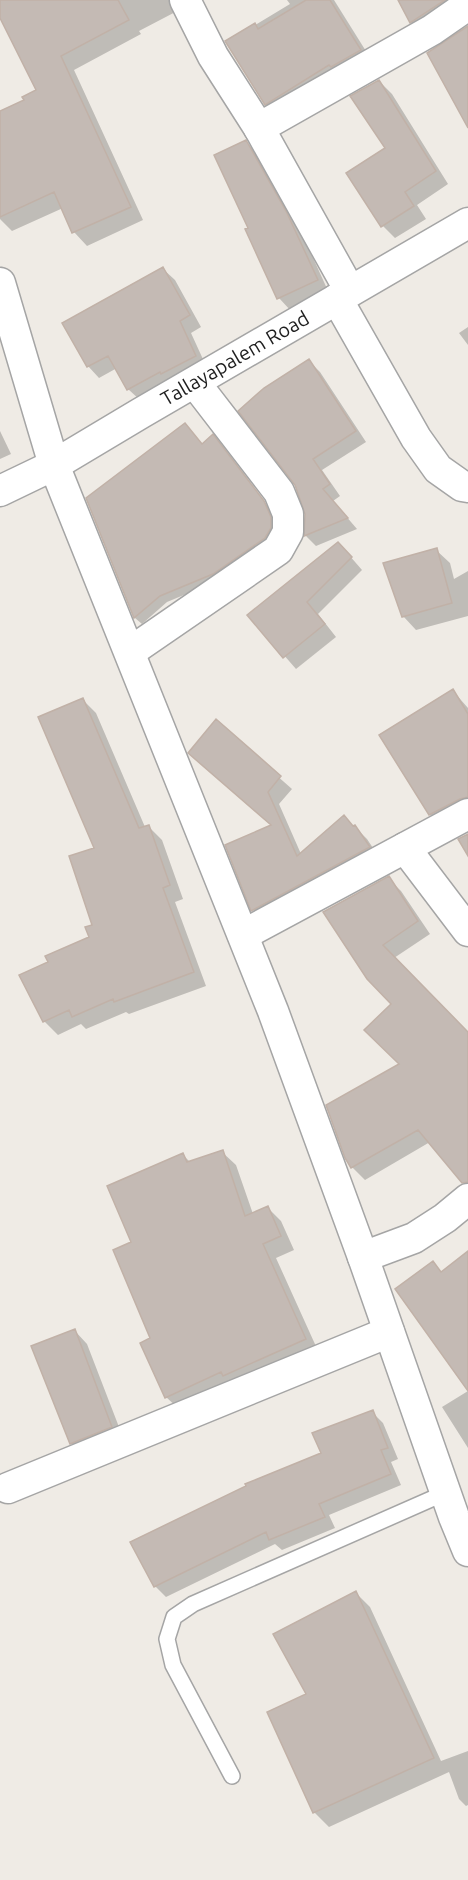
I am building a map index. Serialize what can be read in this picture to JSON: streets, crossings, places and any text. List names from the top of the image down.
{
  "streets": {
    "street": ["Tallayapalem Road"]
  }
}
